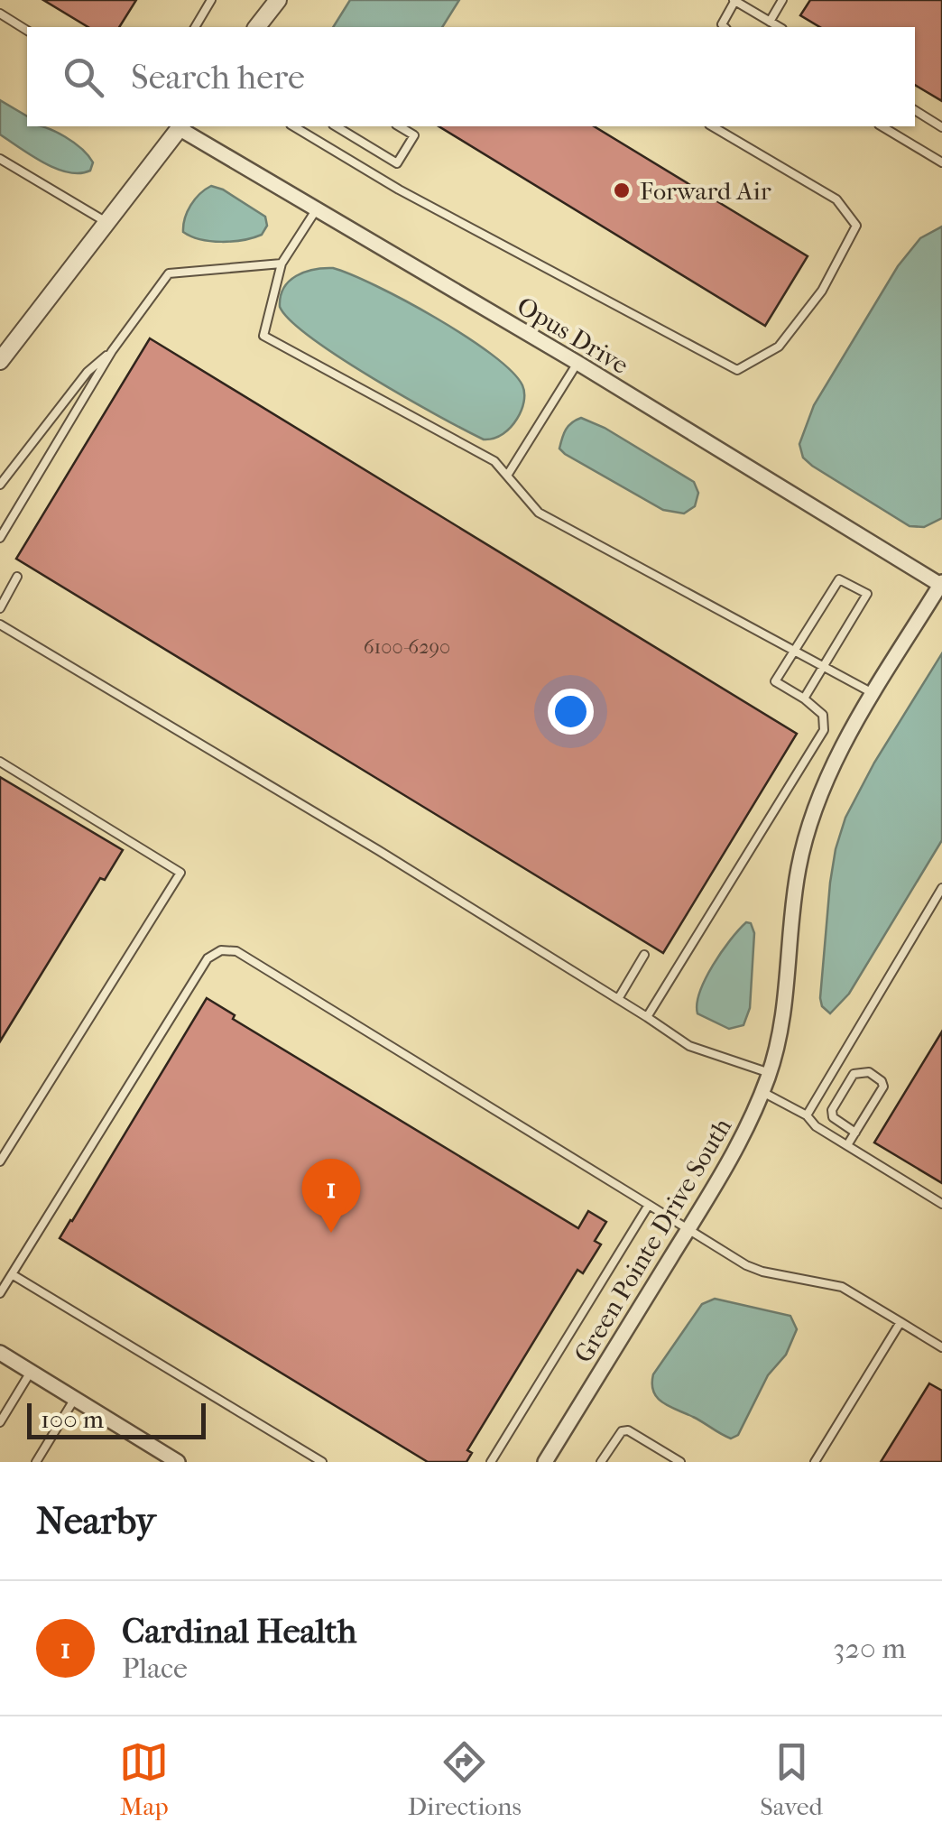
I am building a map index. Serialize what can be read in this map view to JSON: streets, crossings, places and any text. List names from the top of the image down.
{
  "streets": {
    "street": ["Opus Drive", "Green Pointe Drive South"]
  },
  "crossings": [
    ["Opus Drive", "Green Pointe Drive South"]
  ],
  "places": ["Forward Air"],
  "house_numbers": ["6100-6290"],
  "scale_bar": "100 m",
  "page": {
    "search": "Search here",
    "pins": "1",
    "scale": "100 m",
    "heading": "Nearby",
    "list": [
      {
        "mark": "1",
        "name": "Cardinal Health",
        "note": "Place",
        "value": "320 m"
      }
    ],
    "nav": ["Map", "Directions", "Saved"]
  }
}
